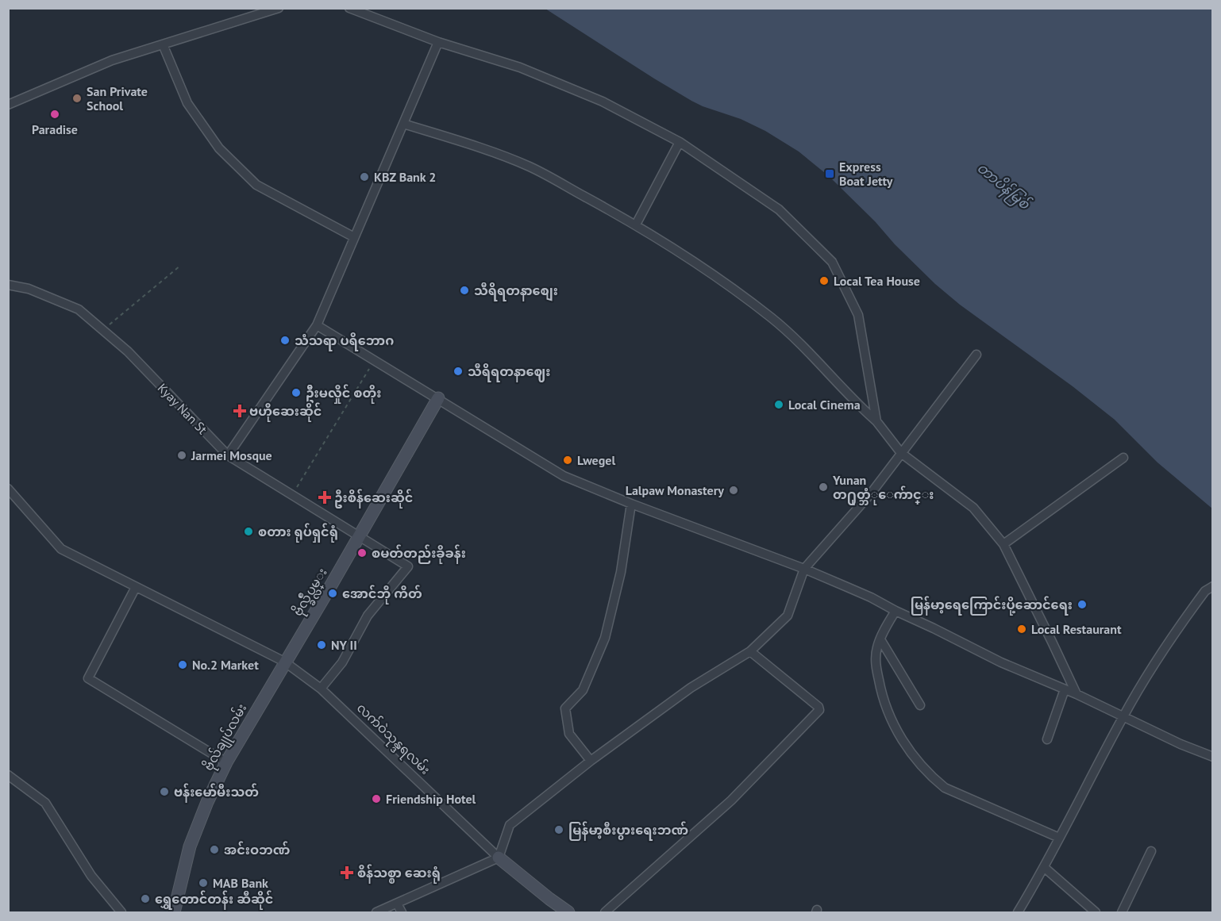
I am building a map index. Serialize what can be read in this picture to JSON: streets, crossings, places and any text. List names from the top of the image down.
{
  "streets": {
    "street": [
      "Kyay Nan St",
      "ဗိုလ္ခ်ဳပ္လမ္း",
      "ဗိုလ်ချုပ်လမ်း",
      "လက်ဝဲသုန္ဒရလမ်း"
    ]
  },
  "crossings": [
    ["Kyay Nan St", "ဗိုလ္ခ်ဳပ္လမ္း"],
    ["Kyay Nan St", "လက်ဝဲသုန္ဒရလမ်း"],
    ["ဗိုလ္ခ်ဳပ္လမ္း", "ဗိုလ်ချုပ်လမ်း"],
    ["ဗိုလ္ခ်ဳပ္လမ္း", "လက်ဝဲသုန္ဒရလမ်း"],
    ["ဗိုလ်ချုပ်လမ်း", "လက်ဝဲသုန္ဒရလမ်း"]
  ],
  "water": ["တာပိန်မြစ်"],
  "places": {
    "other": [
      "San Private School",
      "Paradise",
      "KBZ Bank 2",
      "Local Tea House",
      "သီရိရတနာစျေး",
      "သံသရာ ပရိဘောဂ",
      "သီရိရတနာဈေး",
      "ဦီးမလှိုင် စတိုး",
      "Local Cinema",
      "Jarmei Mosque",
      "Lwegel",
      "Yunan တ႐ုတ္ဘံုေက်ာင္း",
      "Lalpaw Monastery",
      "စတား ရုပ်ရှင်ရုံ",
      "စမတ်တည်းခိုခန်း",
      "အောင်ဘို ကိတ်",
      "မြန်မာ့ရေကြောင်းပို့ဆောင်ရေး",
      "Local Restaurant",
      "NY II",
      "No.2 Market",
      "ဗန်းမော်မီးသတ်",
      "Friendship Hotel",
      "မြန်မာ့စီးပွားရေးဘဏ်",
      "အင်းဝဘဏ်",
      "MAB Bank",
      "ရွှေတောင်တန်း ဆီဆိုင်"
    ],
    "transit": ["Express Boat Jetty"],
    "health": ["ဗဟိုဆေးဆိုင်", "ဦးစိန်ဆေးဆိုင်", "စိန်သစ္စာ ဆေးရုံ"]
  }
}
